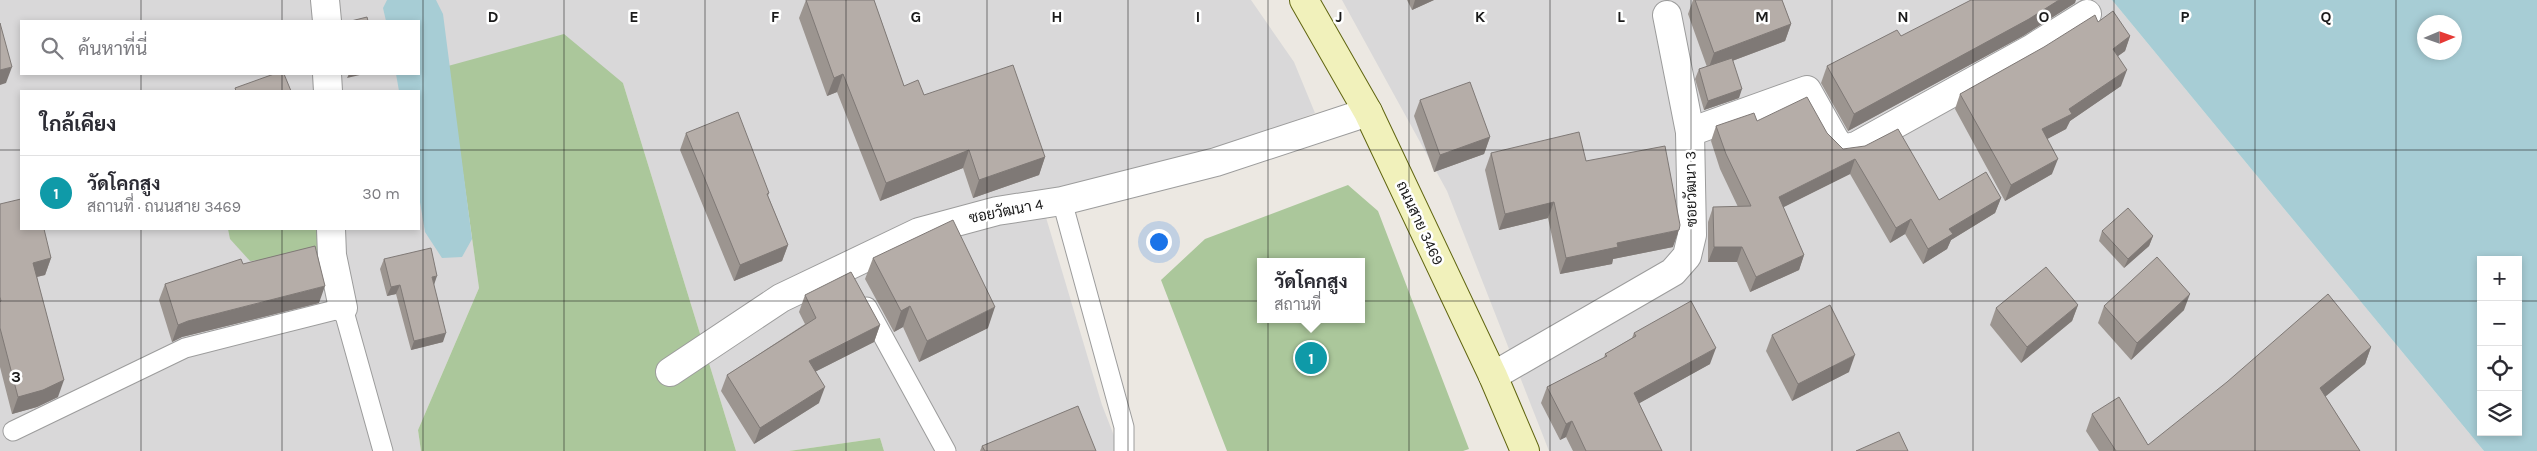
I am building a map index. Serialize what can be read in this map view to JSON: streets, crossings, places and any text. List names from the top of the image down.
{
  "streets": {
    "street": ["ซอยวัฒนา 3", "ซอยวัฒนา 4", "ถนนสาย 3469"]
  },
  "crossings": [
    ["ซอยวัฒนา 3", "ถนนสาย 3469"],
    ["ซอยวัฒนา 4", "ถนนสาย 3469"]
  ],
  "north": "right",
  "page": {
    "search": "ค้นหาที่นี่",
    "heading": "ใกล้เคียง",
    "list": [
      {
        "mark": "1",
        "name": "วัดโคกสูง",
        "note": "สถานที่ · ถนนสาย 3469",
        "value": "30 m"
      }
    ],
    "map_buttons": ["+", "−"],
    "popup": ["วัดโคกสูง", "สถานที่"],
    "pins": "1"
  },
  "grid": {
    "columns": [
      "D",
      "E",
      "F",
      "G",
      "H",
      "I",
      "J",
      "K",
      "L",
      "M",
      "N",
      "O",
      "P",
      "Q"
    ],
    "rows": ["3"]
  }
}
